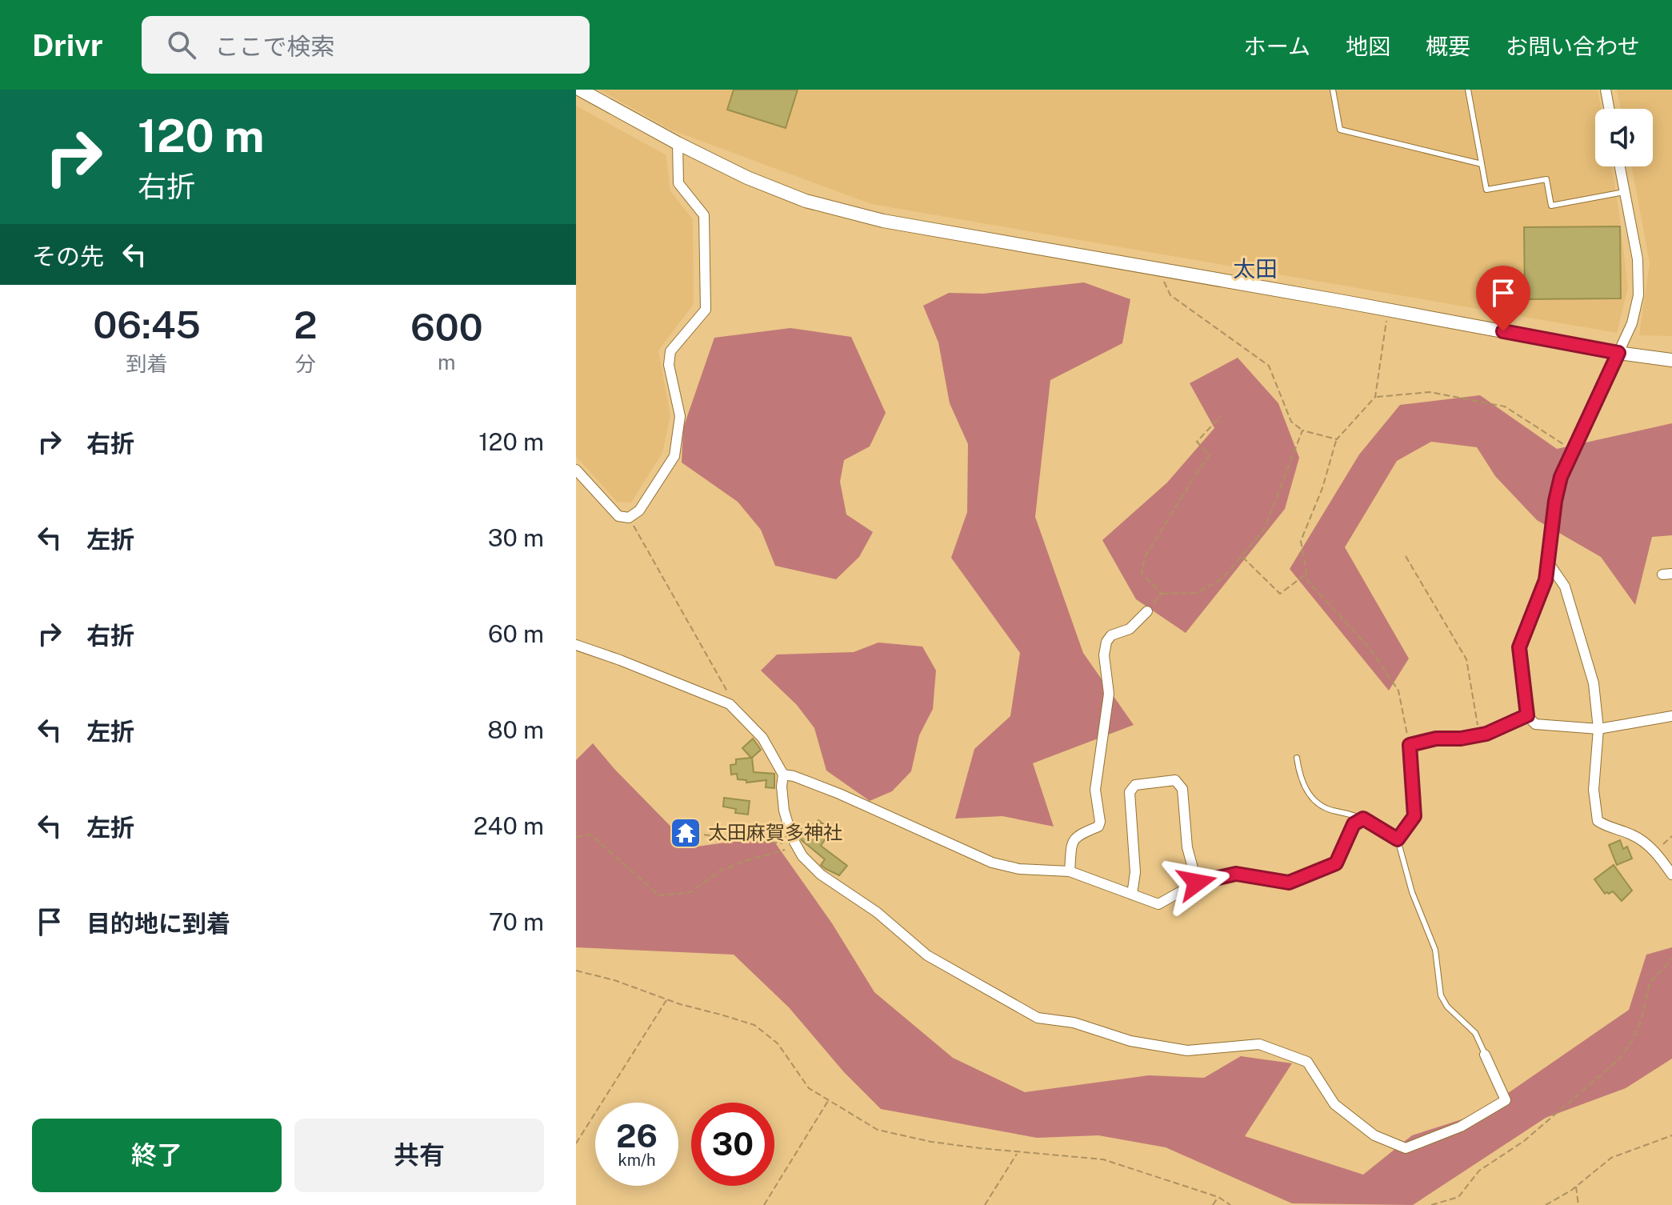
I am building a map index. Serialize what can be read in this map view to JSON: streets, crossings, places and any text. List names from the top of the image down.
{
  "districts": ["太田"],
  "places": {
    "temple": ["太田麻賀多神社"]
  },
  "page": {
    "header": "Drivr",
    "search": "ここで検索",
    "nav": [
      "ホーム",
      "地図",
      "概要",
      "お問い合わせ"
    ],
    "turn": ["120 m", "右折"],
    "then": "その先",
    "eta": [
      "06:45",
      "到着",
      "2",
      "分",
      "600",
      "m"
    ],
    "list": [
      {
        "name": "右折",
        "value": "120 m"
      },
      {
        "name": "左折",
        "value": "30 m"
      },
      {
        "name": "右折",
        "value": "60 m"
      },
      {
        "name": "左折",
        "value": "80 m"
      },
      {
        "name": "左折",
        "value": "240 m"
      },
      {
        "name": "目的地に到着",
        "value": "70 m"
      }
    ],
    "speed": "26 km/h",
    "limit": "30",
    "buttons": ["終了", "共有"]
  }
}
